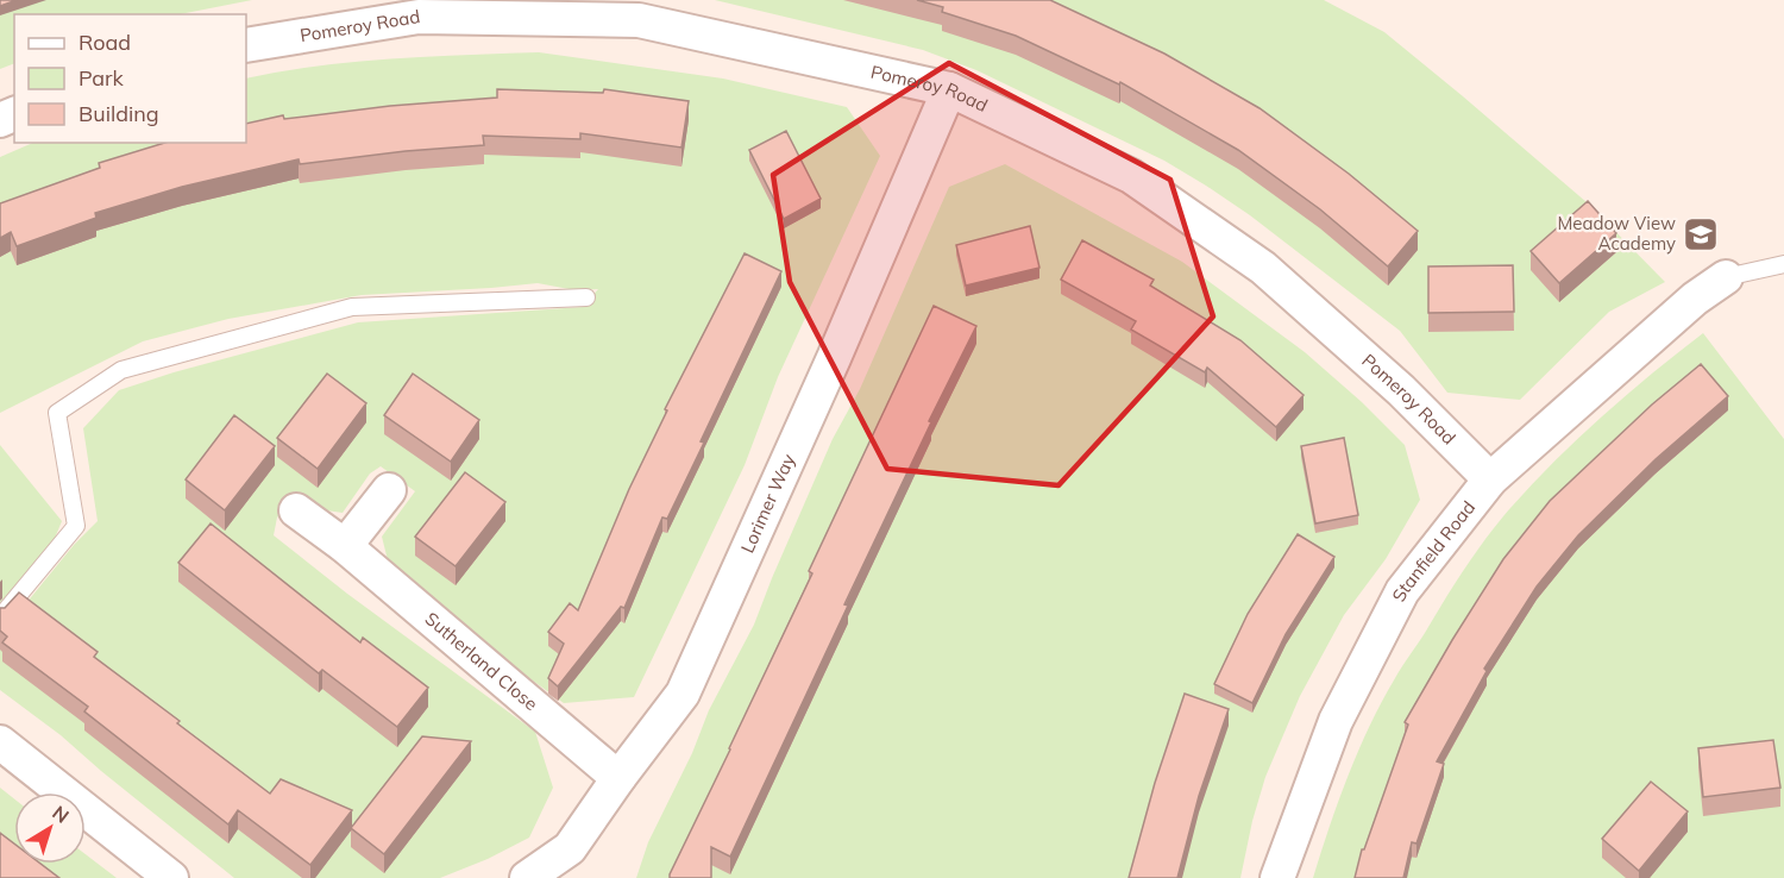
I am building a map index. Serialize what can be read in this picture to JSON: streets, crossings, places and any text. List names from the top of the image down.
{
  "streets": {
    "street": [
      "Pomeroy Road",
      "Lorimer Way",
      "Stanfield Road",
      "Sutherland Close"
    ]
  },
  "crossings": [
    ["Pomeroy Road", "Lorimer Way"],
    ["Pomeroy Road", "Stanfield Road"],
    ["Lorimer Way", "Sutherland Close"]
  ],
  "places": {
    "school or university": ["Meadow View Academy"]
  },
  "legend": ["Road", "Park", "Building"],
  "north": "top right"
}
